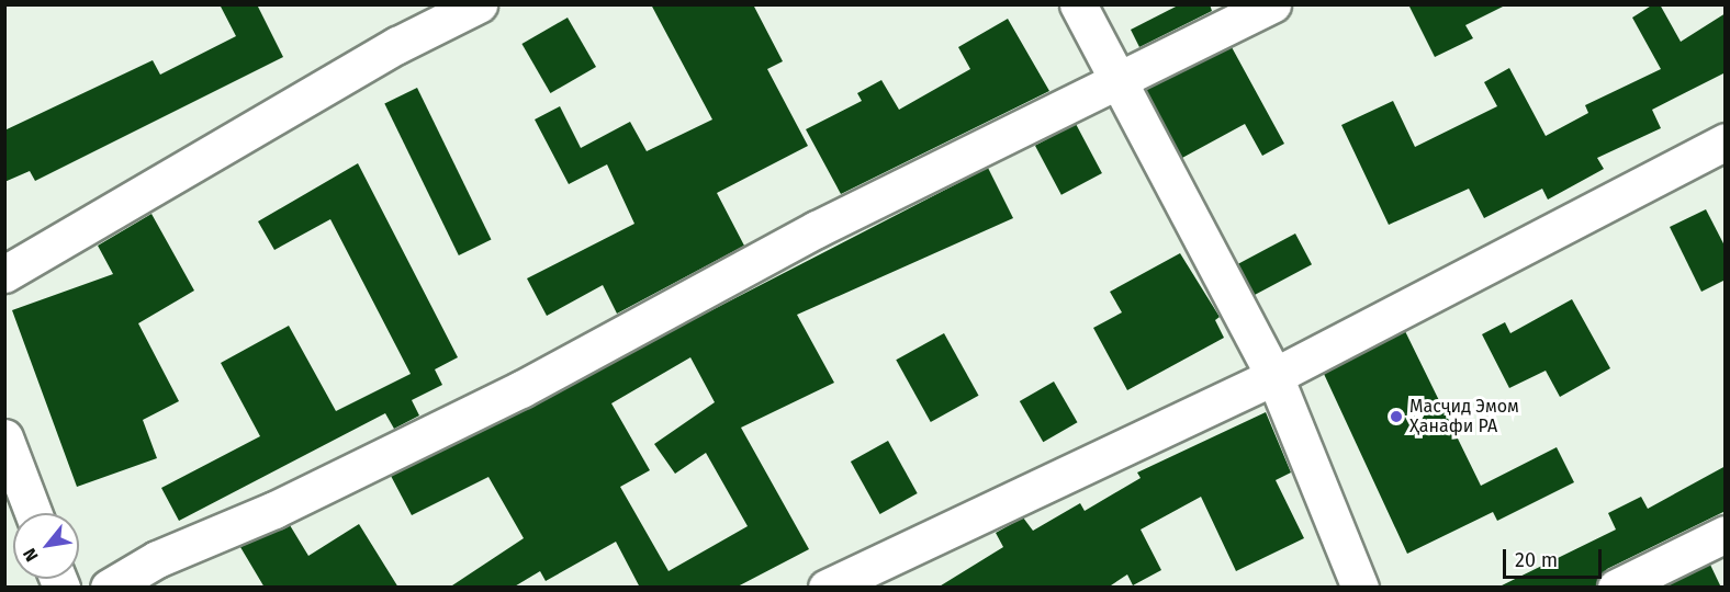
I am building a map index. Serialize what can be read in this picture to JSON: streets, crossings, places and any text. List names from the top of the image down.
{
  "places": ["Масҷид Эмом Ҳанафи РА"],
  "scale_bar": "20 m",
  "north": "bottom left"
}
